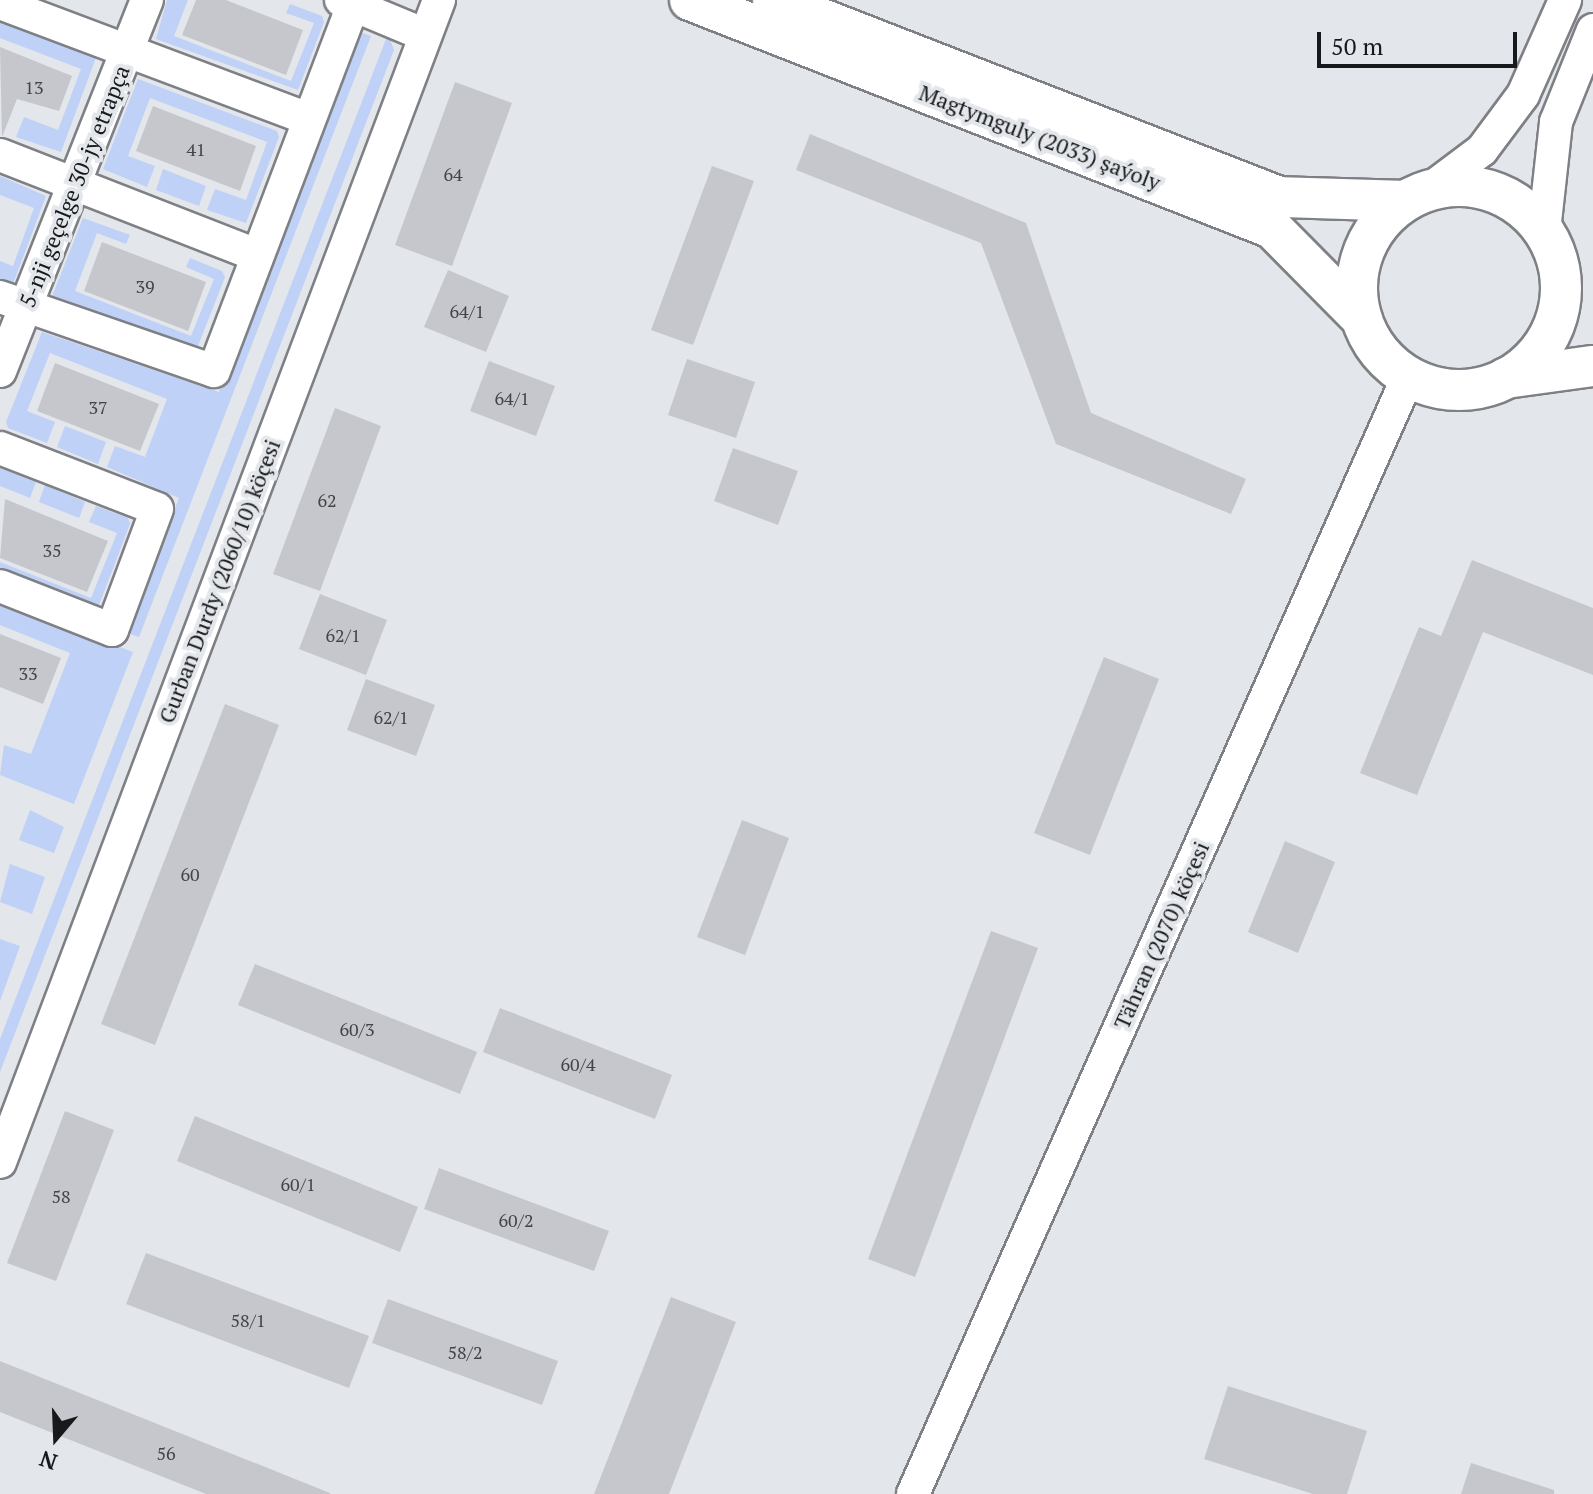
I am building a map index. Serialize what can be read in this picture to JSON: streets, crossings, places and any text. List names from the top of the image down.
{
  "streets": {
    "main road": ["Magtymguly (2033) şaýoly"],
    "street": ["5-nji geçelge 30-jy etrapça", "Gurban Durdy (2060/10) köçesi", "Tähran (2070) köçesi"]
  },
  "crossings": [
    ["Magtymguly (2033) şaýoly", "Tähran (2070) köçesi"]
  ],
  "house_numbers": [
    "13",
    "41",
    "64",
    "39",
    "64/1",
    "64/1",
    "37",
    "62",
    "35",
    "62/1",
    "33",
    "62/1",
    "60",
    "60/3",
    "60/4",
    "60/1",
    "58",
    "60/2",
    "58/1",
    "58/2",
    "56"
  ],
  "scale_bar": "50 m",
  "north": "bottom"
}
